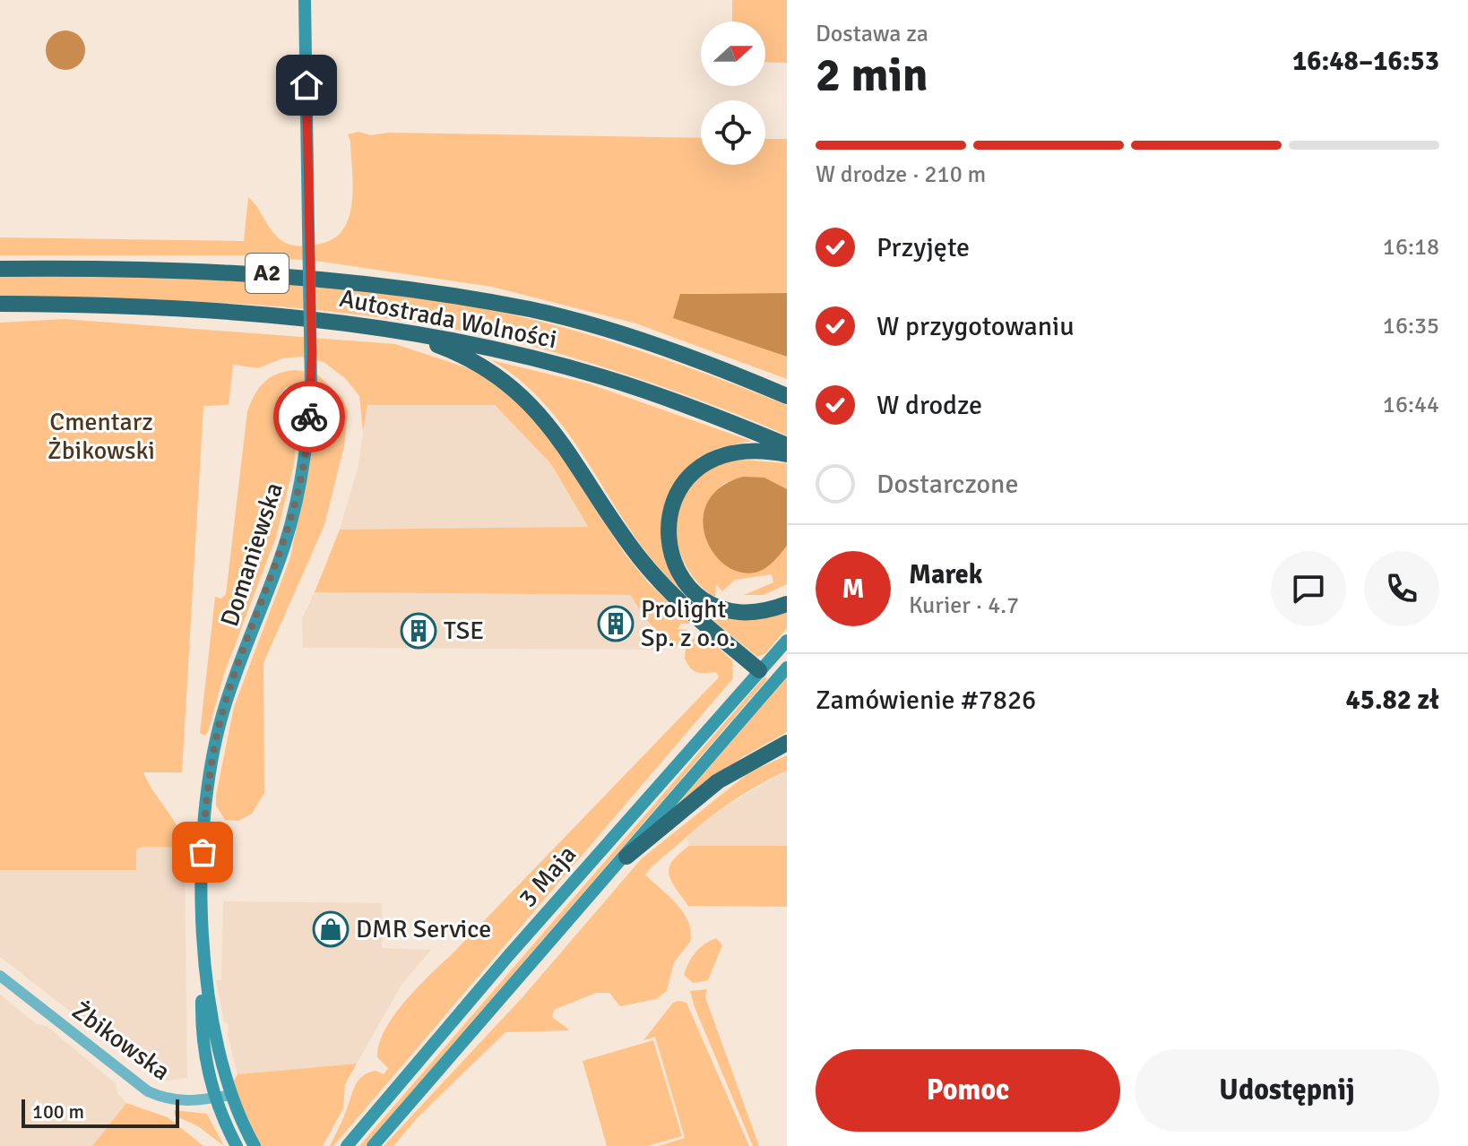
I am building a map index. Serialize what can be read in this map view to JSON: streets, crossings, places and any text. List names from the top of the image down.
{
  "streets": {
    "highway": ["A2", "Autostrada Wolności"],
    "main road": ["Domaniewska", "3 Maja"],
    "street": ["Żbikowska"]
  },
  "crossings": [
    ["Domaniewska", "Żbikowska"]
  ],
  "parks": ["Cmentarz Żbikowski"],
  "places": {
    "building": ["Prolight Sp. z o.o.", "TSE"],
    "shop": ["DMR Service"]
  },
  "scale_bar": "100 m",
  "north": "right",
  "page": {
    "heading": ["2 min", "Dostawa za", "16:48–16:53"],
    "panel": [
      "Marek",
      "Kurier · 4.7",
      "Zamówienie #7826",
      "45.82 zł"
    ],
    "bar": "W drodze · 210 m",
    "list": [
      ["Przyjęte", "16:18"],
      ["W przygotowaniu", "16:35"],
      ["W drodze", "16:44"],
      "Dostarczone"
    ],
    "round": "M",
    "buttons": ["Pomoc", "Udostępnij"],
    "scale": "100 m"
  }
}
